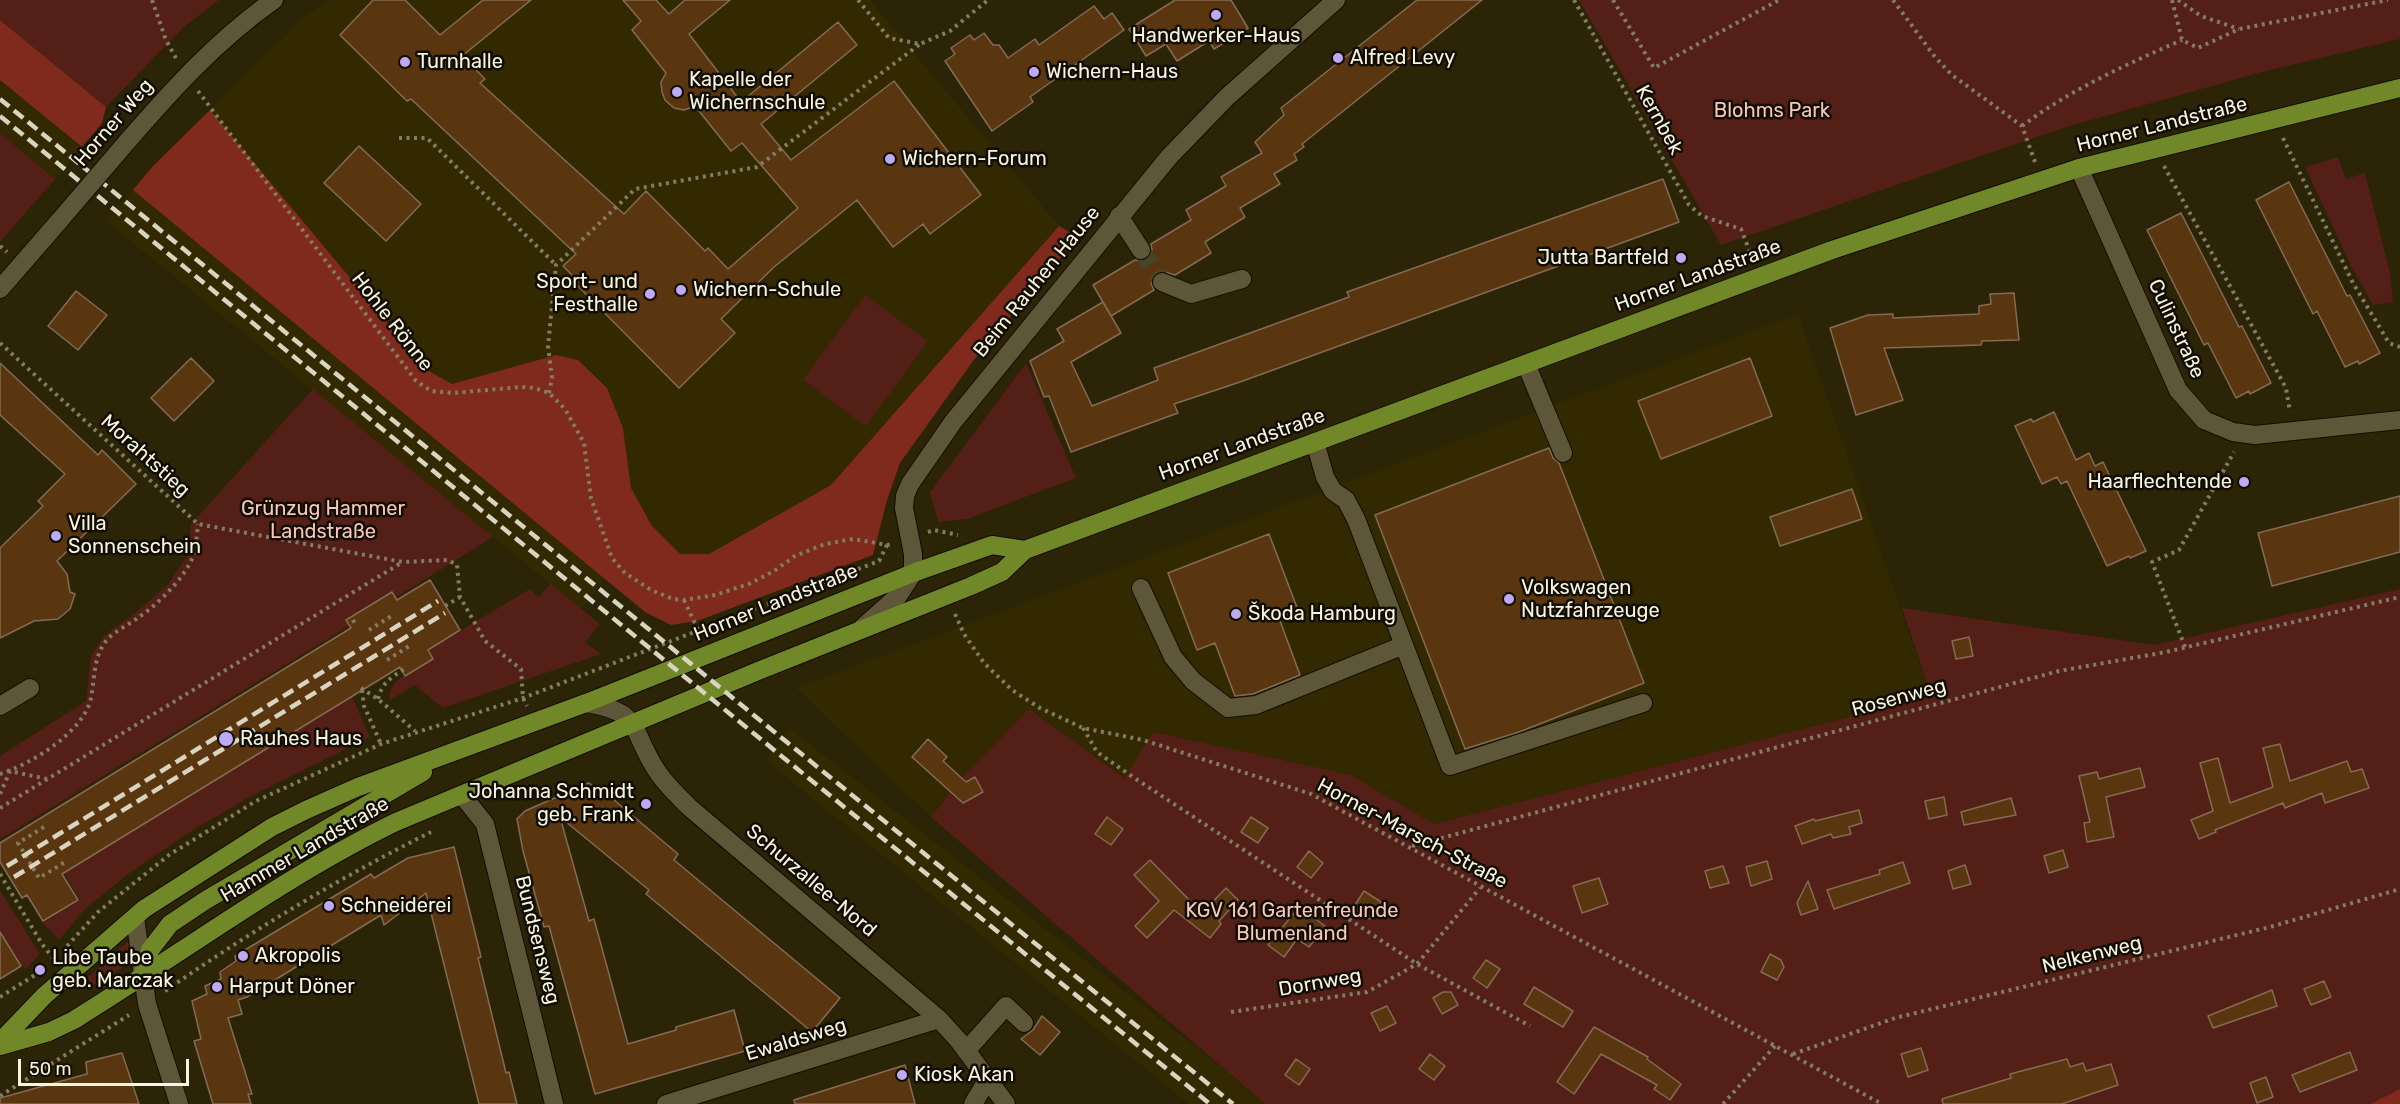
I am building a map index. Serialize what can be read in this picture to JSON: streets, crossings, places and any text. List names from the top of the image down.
{
  "streets": {
    "main road": ["Horner Landstraße", "Hammer Landstraße"],
    "street": [
      "Horner Weg",
      "Beim Rauhen Hause",
      "Culinstraße",
      "Schurzallee-Nord",
      "Bundsensweg",
      "Ewaldsweg"
    ],
    "path": [
      "Kernbek",
      "Hohle Rönne",
      "Morahtstieg",
      "Rosenweg",
      "Horner-Marsch-Straße",
      "Nelkenweg",
      "Dornweg"
    ]
  },
  "crossings": [
    ["Kernbek", "Horner Landstraße"],
    ["Horner Weg", "Hohle Rönne"],
    ["Horner Landstraße", "Beim Rauhen Hause"],
    ["Horner Landstraße", "Culinstraße"],
    ["Horner Landstraße", "Horner-Marsch-Straße"],
    ["Horner Landstraße", "Hammer Landstraße"],
    ["Rosenweg", "Horner-Marsch-Straße"],
    ["Horner-Marsch-Straße", "Nelkenweg"],
    ["Horner-Marsch-Straße", "Dornweg"],
    ["Hammer Landstraße", "Schurzallee-Nord"],
    ["Hammer Landstraße", "Bundsensweg"],
    ["Schurzallee-Nord", "Ewaldsweg"]
  ],
  "parks": ["Blohms Park", "Grünzug Hammer Landstraße", "KGV 161 Gartenfreunde Blumenland"],
  "places": [
    "Handwerker-Haus",
    "Alfred Levy",
    "Turnhalle",
    "Wichern-Haus",
    "Kapelle der Wichernschule",
    "Wichern-Forum",
    "Jutta Bartfeld",
    "Wichern-Schule",
    "Sport- und Festhalle",
    "Haarflechtende",
    "Villa Sonnenschein",
    "Volkswagen Nutzfahrzeuge",
    "Škoda Hamburg",
    "Rauhes Haus",
    "Johanna Schmidt geb. Frank",
    "Schneiderei",
    "Akropolis",
    "Libe Taube geb. Marczak",
    "Harput Döner",
    "Kiosk Akan"
  ],
  "scale_bar": "50 m"
}
